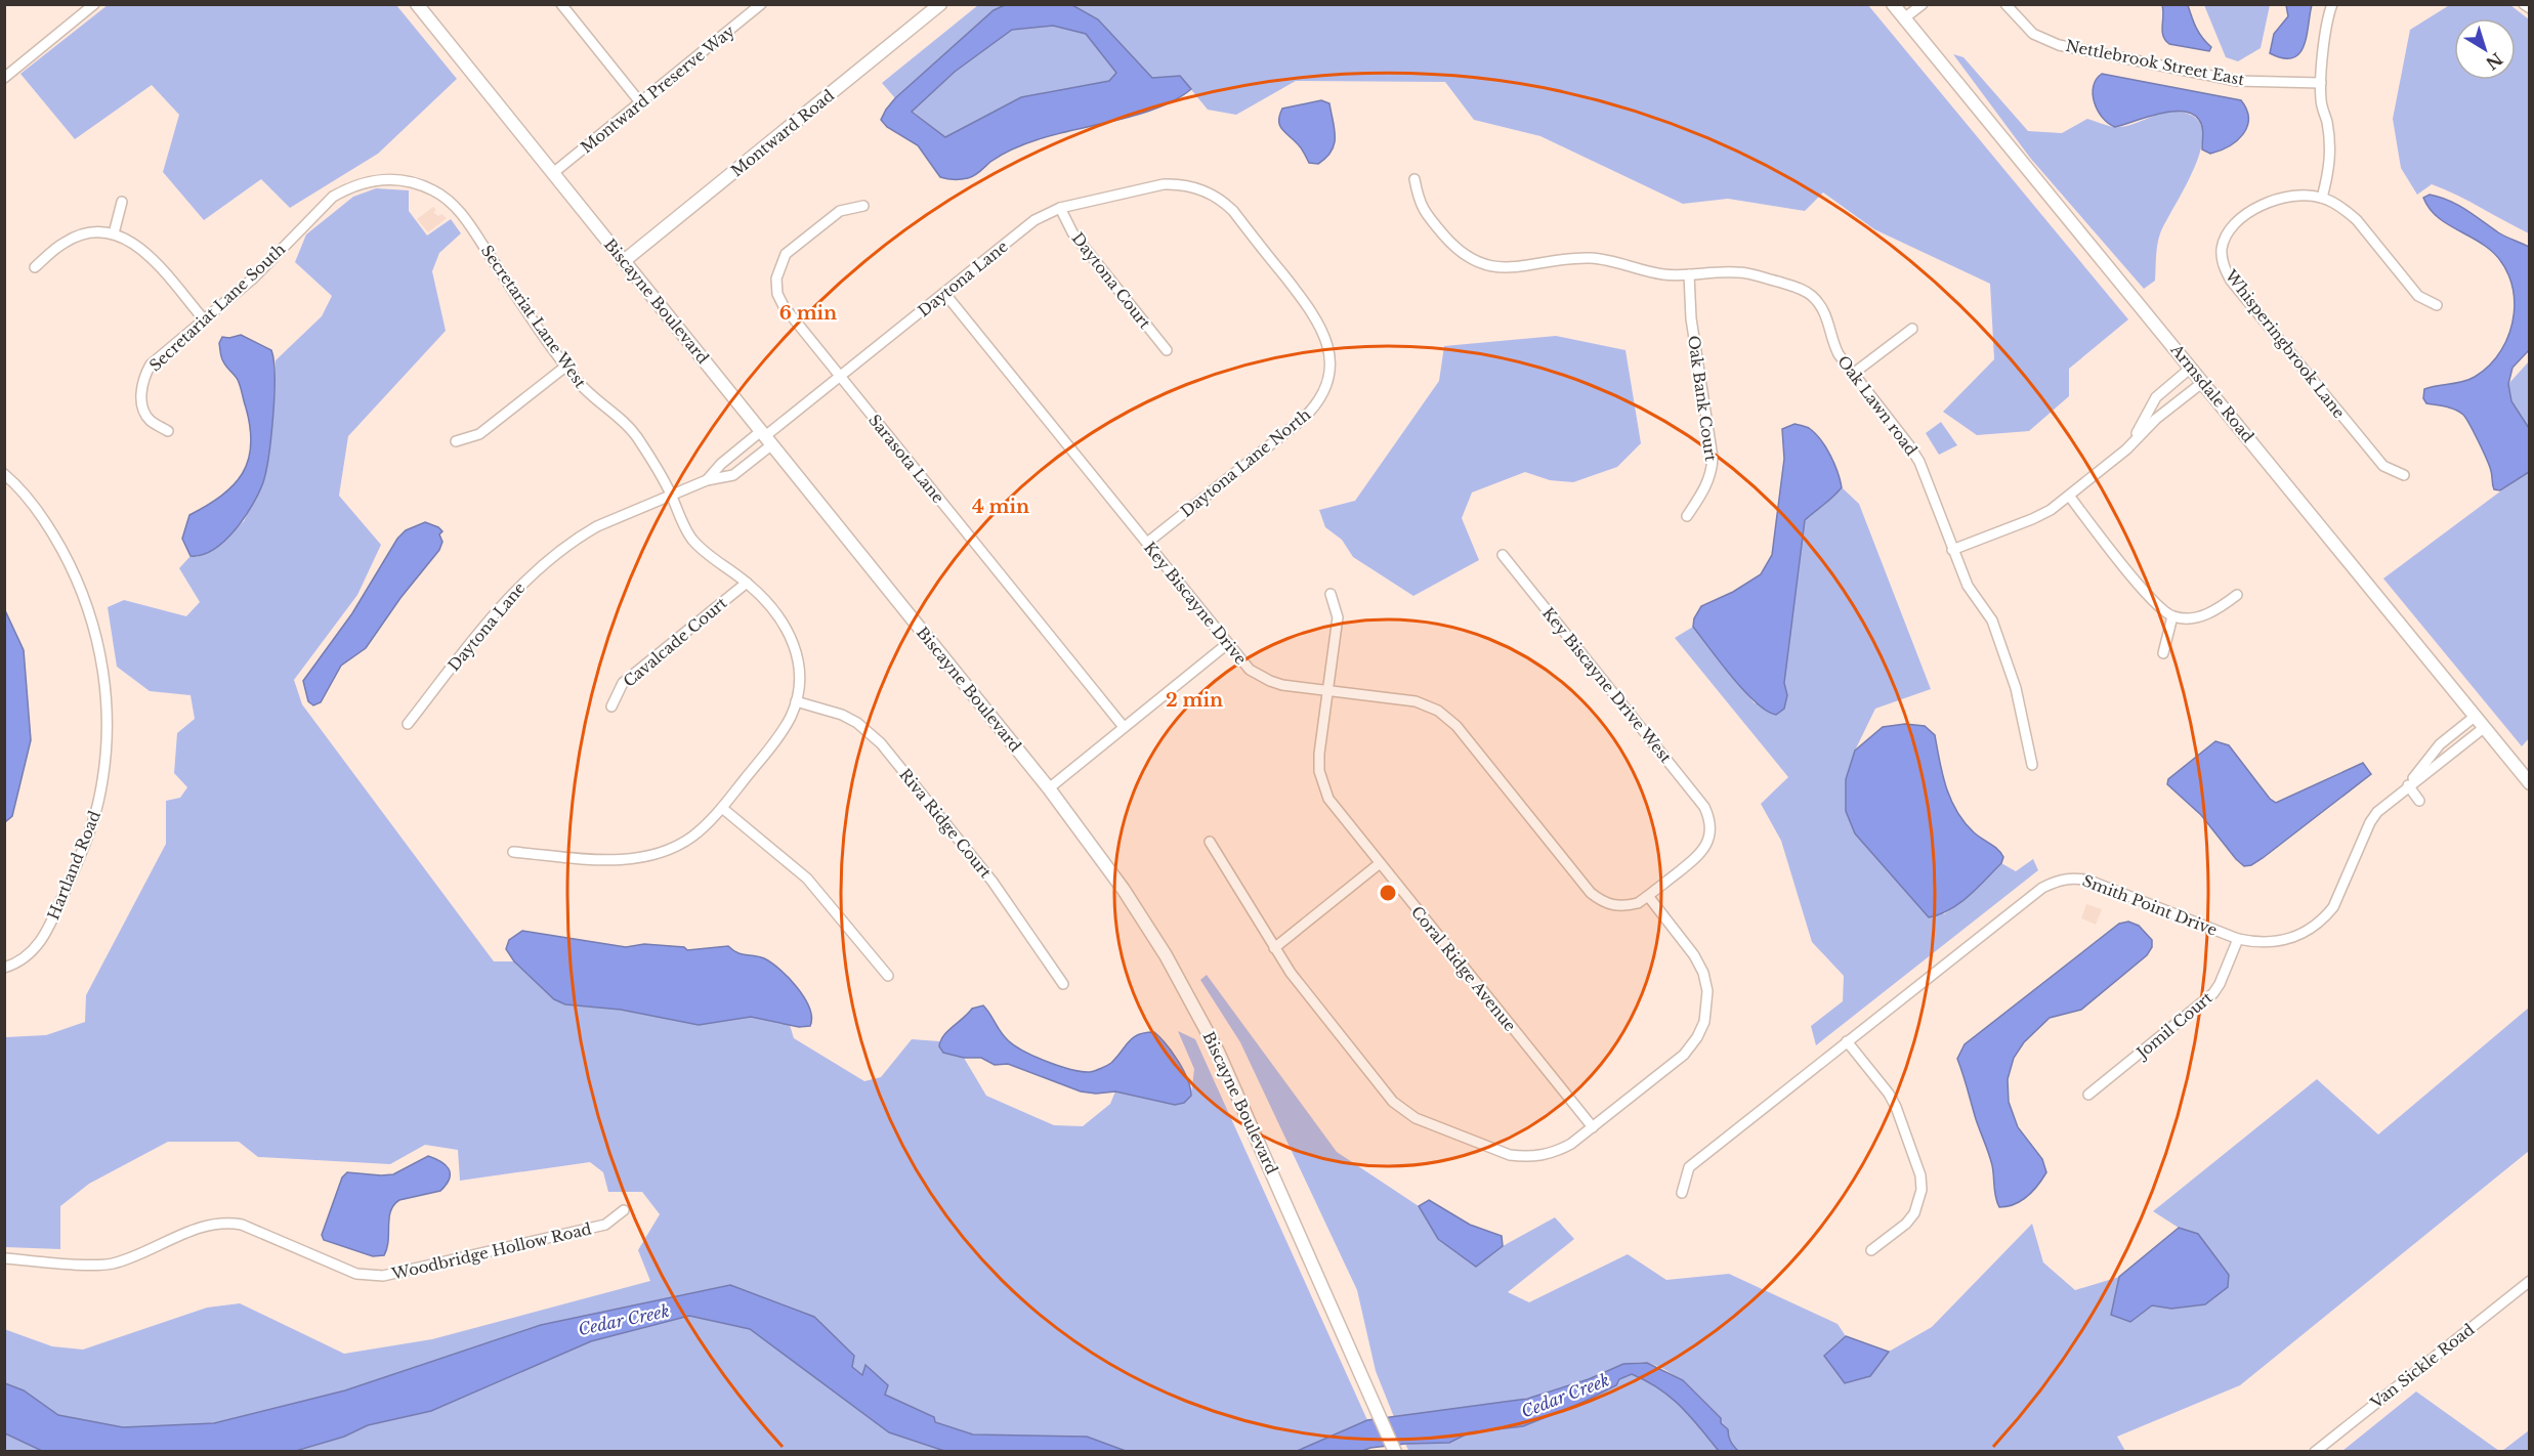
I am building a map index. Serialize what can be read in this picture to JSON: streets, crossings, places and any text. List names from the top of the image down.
{
  "streets": {
    "street": [
      "Nettlebrook Street East",
      "Montward Preserve Way",
      "Montward Road",
      "Daytona Lane",
      "Daytona Court",
      "Biscayne Boulevard",
      "Secretariat Lane South",
      "Secretariat Lane West",
      "Whisperingbrook Lane",
      "Armsdale Road",
      "Oak Bank Court",
      "Oak Lawn road",
      "Sarasota Lane",
      "Daytona Lane North",
      "Key Biscayne Drive",
      "Cavalcade Court",
      "Key Biscayne Drive West",
      "Riva Ridge Court",
      "Hartland Road",
      "Smith Point Drive",
      "Coral Ridge Avenue",
      "Jomil Court",
      "Woodbridge Hollow Road",
      "Van Sickle Road"
    ]
  },
  "crossings": [
    ["Montward Preserve Way", "Biscayne Boulevard"],
    ["Montward Road", "Biscayne Boulevard"],
    ["Daytona Lane", "Daytona Court"],
    ["Daytona Lane", "Biscayne Boulevard"],
    ["Daytona Lane", "Secretariat Lane West"],
    ["Daytona Lane", "Sarasota Lane"],
    ["Daytona Lane", "Daytona Lane North"],
    ["Daytona Lane", "Key Biscayne Drive"],
    ["Secretariat Lane South", "Secretariat Lane West"],
    ["Secretariat Lane West", "Cavalcade Court"],
    ["Secretariat Lane West", "Riva Ridge Court"],
    ["Armsdale Road", "Smith Point Drive"],
    ["Oak Bank Court", "Oak Lawn road"],
    ["Daytona Lane North", "Key Biscayne Drive"],
    ["Key Biscayne Drive", "Key Biscayne Drive West"],
    ["Key Biscayne Drive", "Coral Ridge Avenue"],
    ["Smith Point Drive", "Jomil Court"]
  ],
  "water": ["Cedar Creek"],
  "north": "bottom right",
  "rings": ["6 min", "4 min", "2 min"]
}
